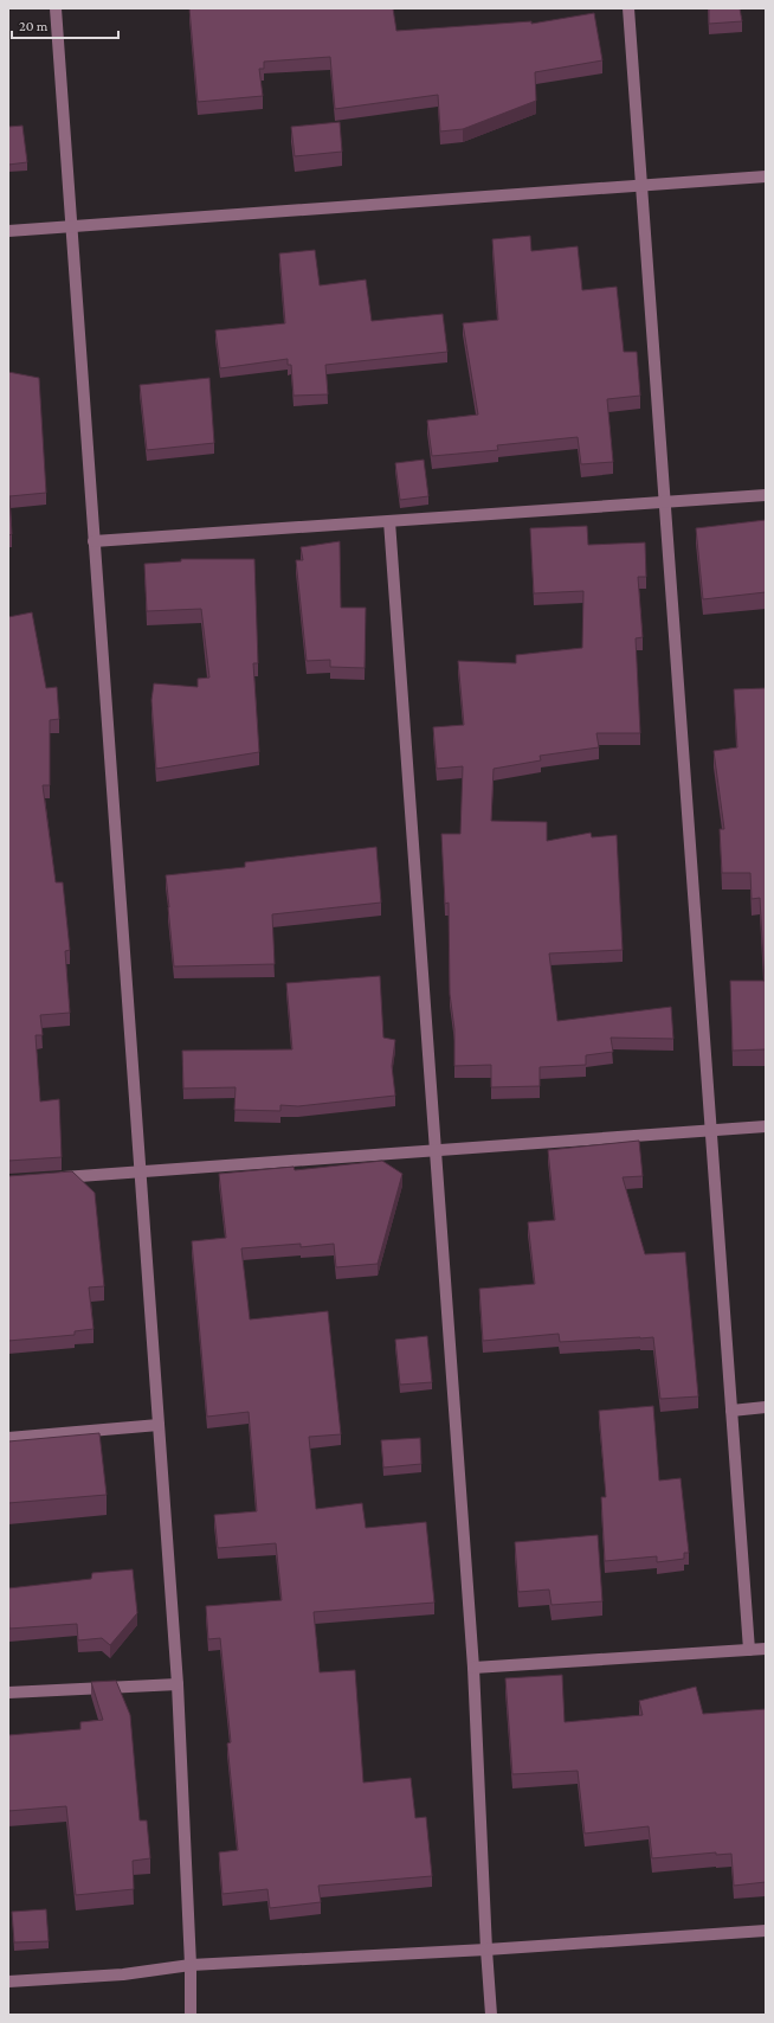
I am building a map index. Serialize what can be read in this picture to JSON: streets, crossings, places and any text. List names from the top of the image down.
{
  "scale_bar": "20 m"
}
